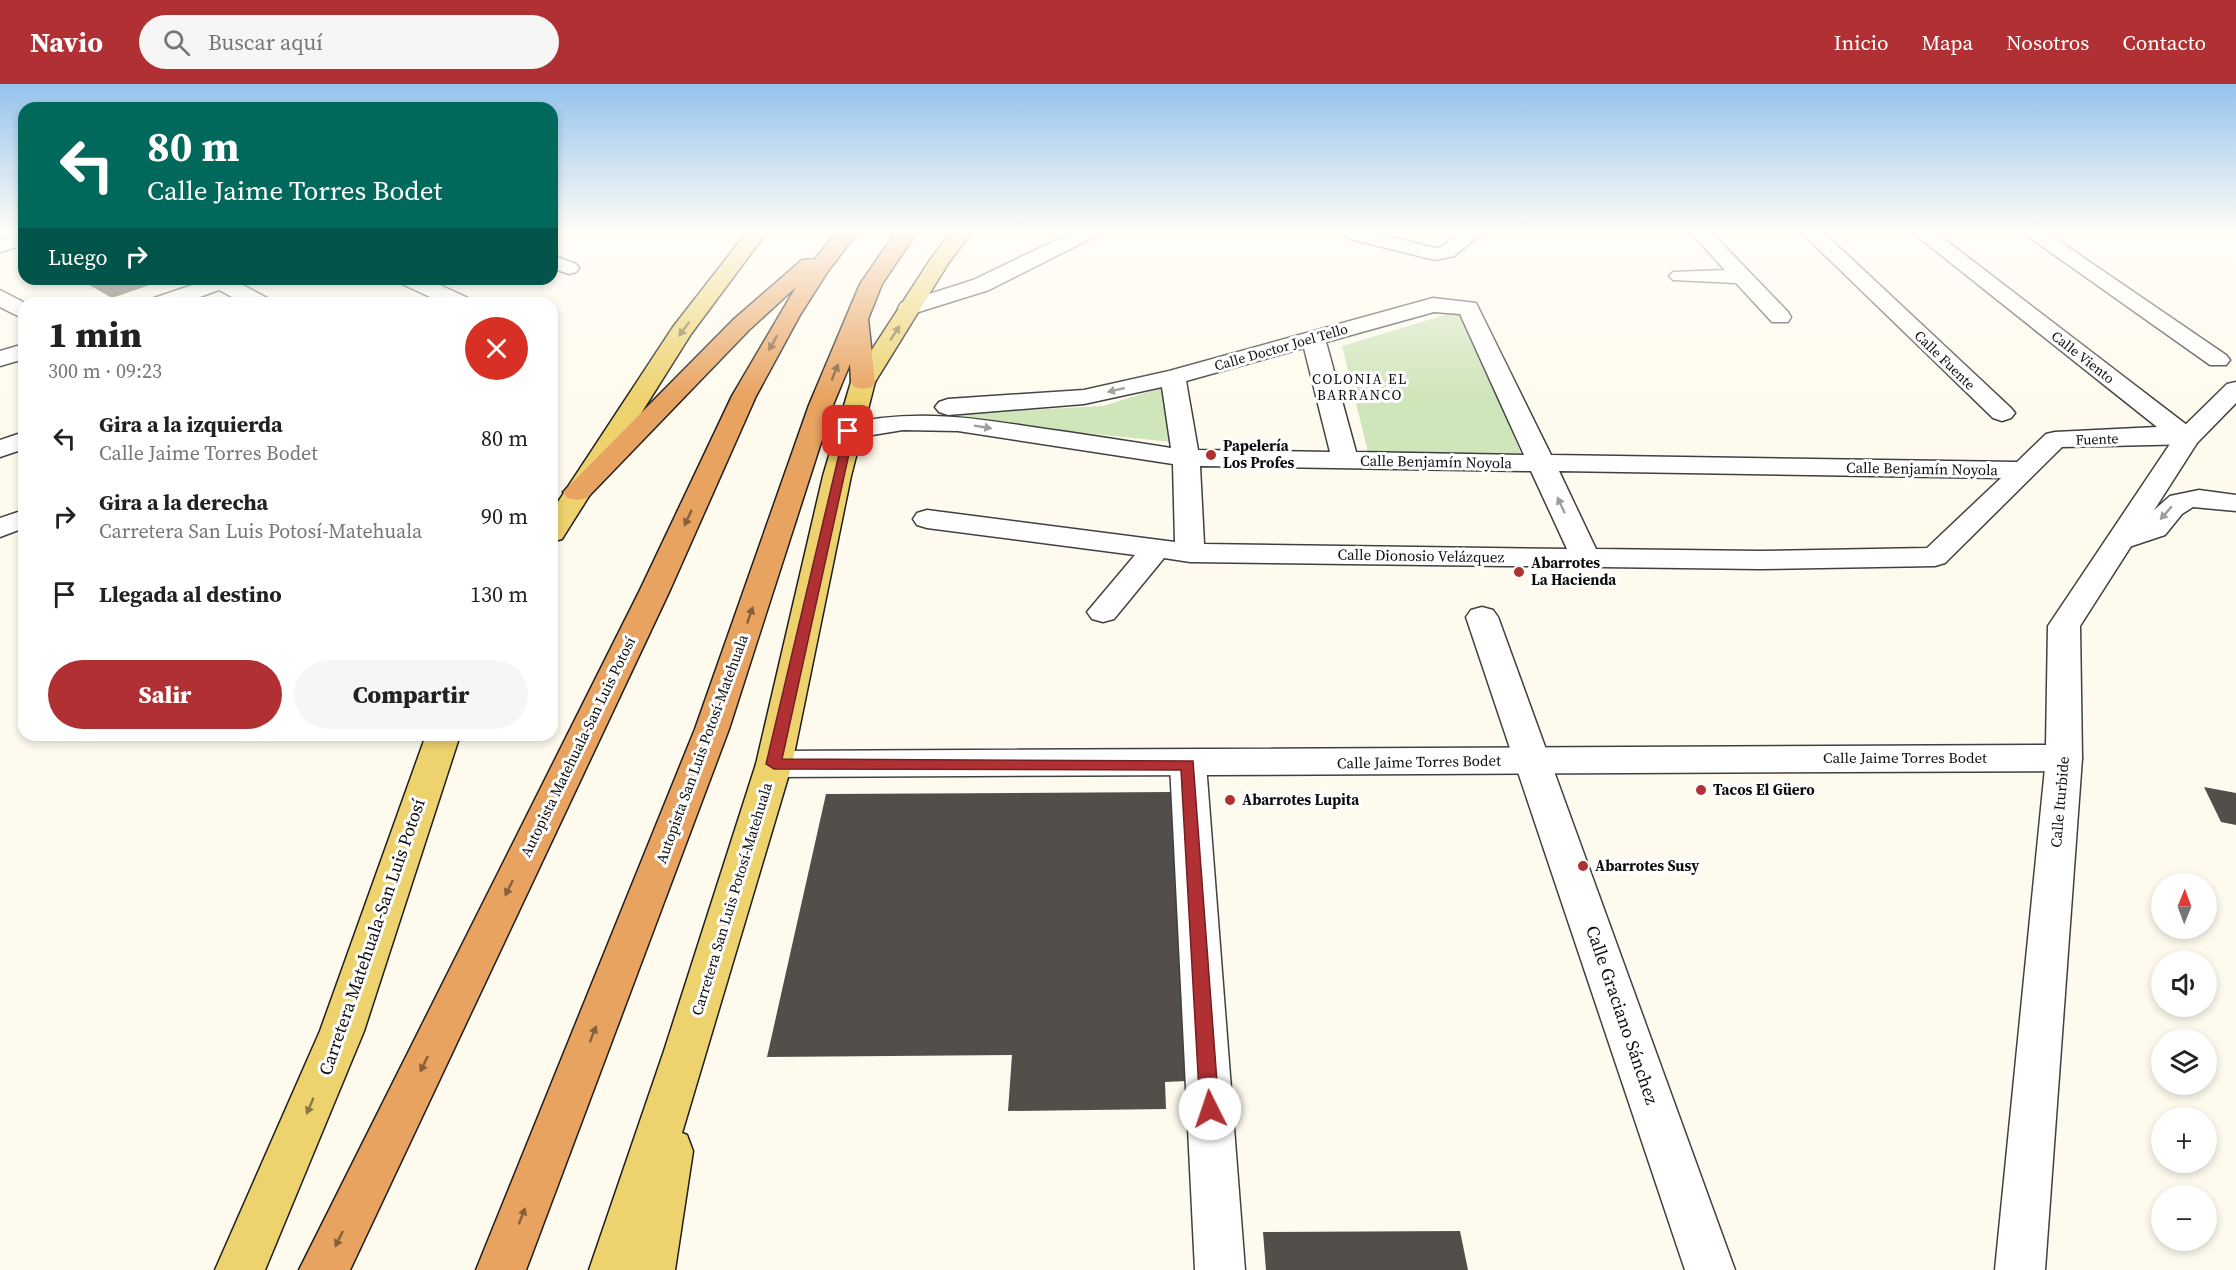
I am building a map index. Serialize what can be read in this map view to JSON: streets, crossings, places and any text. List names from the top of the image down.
{
  "streets": {
    "highway": ["Autopista Matehuala-San Luis Potosí", "Autopista San Luis Potosí-Matehuala"],
    "main road": ["Carretera San Luis Potosí-Matehuala", "Carretera Matehuala-San Luis Potosí"],
    "street": [
      "Calle Doctor Joel Tello",
      "Calle Viento",
      "Calle Fuente",
      "Fuente",
      "Calle Benjamín Noyola",
      "Calle Dionosio Velázquez",
      "Calle Jaime Torres Bodet",
      "Calle Iturbide",
      "Calle Graciano Sánchez"
    ]
  },
  "crossings": [
    ["Calle Doctor Joel Tello", "Calle Benjamín Noyola"],
    ["Calle Doctor Joel Tello", "Calle Dionosio Velázquez"],
    ["Calle Doctor Joel Tello", "Carretera San Luis Potosí-Matehuala"],
    ["Calle Viento", "Fuente"],
    ["Calle Viento", "Calle Iturbide"],
    ["Fuente", "Calle Benjamín Noyola"],
    ["Fuente", "Calle Dionosio Velázquez"],
    ["Fuente", "Calle Iturbide"],
    ["Calle Benjamín Noyola", "Calle Dionosio Velázquez"],
    ["Calle Benjamín Noyola", "Carretera San Luis Potosí-Matehuala"],
    ["Calle Jaime Torres Bodet", "Calle Iturbide"],
    ["Calle Jaime Torres Bodet", "Carretera San Luis Potosí-Matehuala"],
    ["Calle Jaime Torres Bodet", "Calle Graciano Sánchez"]
  ],
  "one_way": ["Calle Doctor Joel Tello", "Carretera Matehuala-San Luis Potosí"],
  "districts": ["COLONIA EL BARRANCO"],
  "places": [
    "Papelería Los Profes",
    "Abarrotes La Hacienda",
    "Tacos El Güero",
    "Abarrotes Lupita",
    "Abarrotes Susy"
  ],
  "north": "top",
  "page": {
    "header": "Navio",
    "search": "Buscar aquí",
    "nav": [
      "Inicio",
      "Mapa",
      "Nosotros",
      "Contacto"
    ],
    "turn": ["80 m", "Calle Jaime Torres Bodet"],
    "then": "Luego",
    "heading": ["1 min", "300 m · 09:23"],
    "list": [
      {
        "name": "Gira a la izquierda",
        "note": "Calle Jaime Torres Bodet",
        "value": "80 m"
      },
      {
        "name": "Gira a la derecha",
        "note": "Carretera San Luis Potosí-Matehuala",
        "value": "90 m"
      },
      {
        "name": "Llegada al destino",
        "value": "130 m"
      }
    ],
    "buttons": ["Salir", "Compartir"],
    "map_buttons": ["+", "−"]
  }
}
